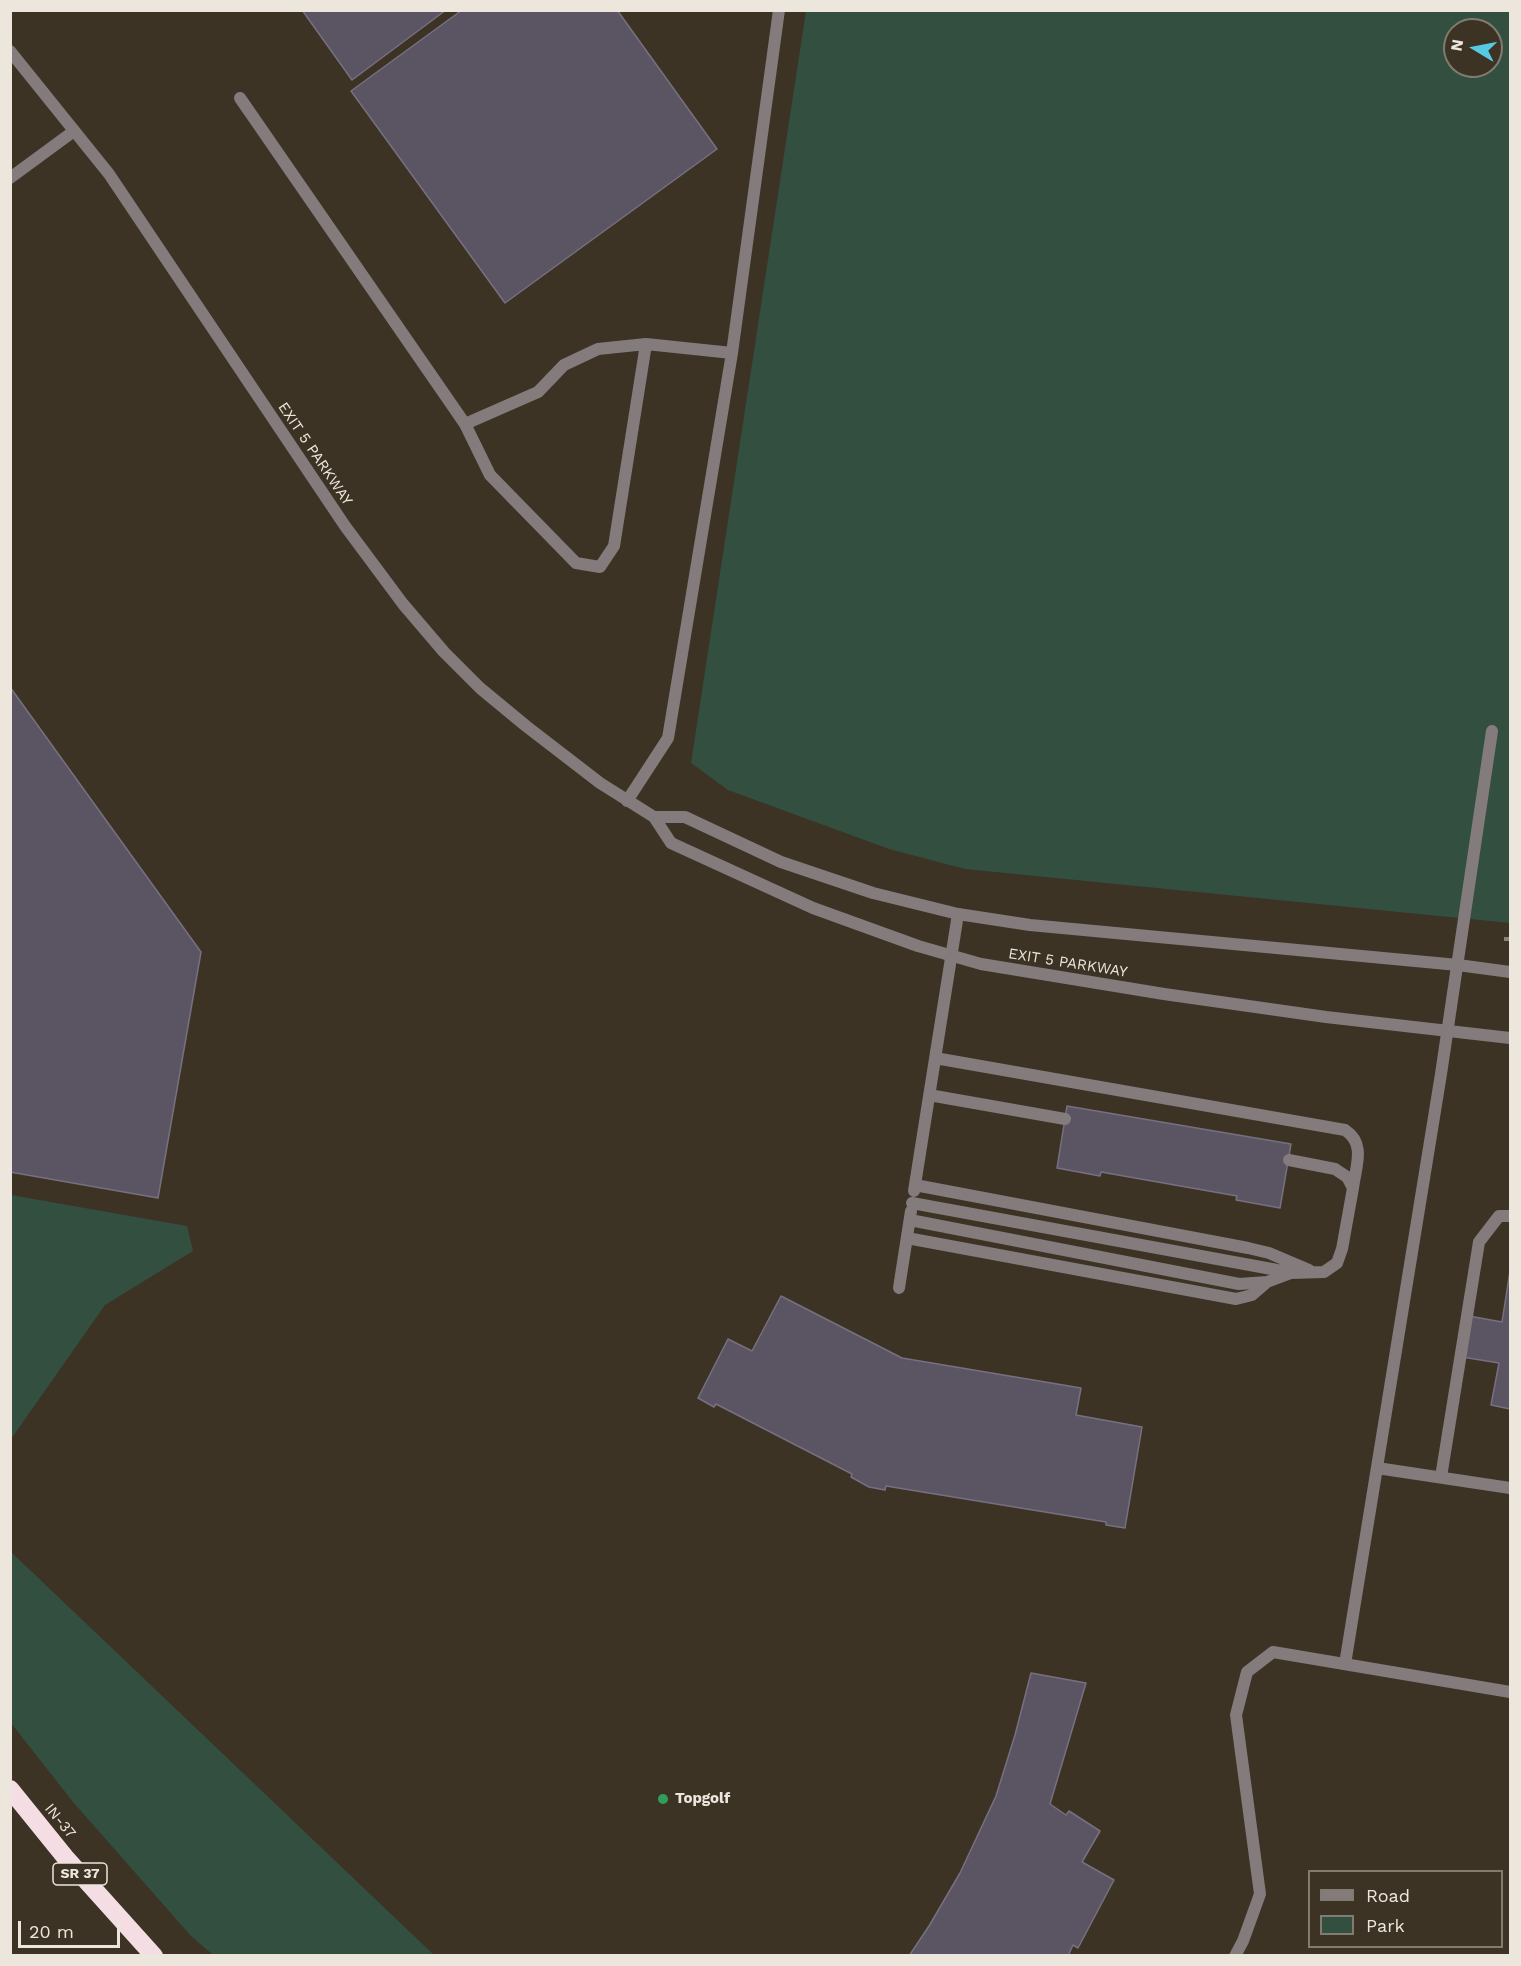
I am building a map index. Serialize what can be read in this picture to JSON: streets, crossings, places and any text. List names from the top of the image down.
{
  "streets": {
    "highway": ["IN-37", "SR 37"],
    "street": ["EXIT 5 PARKWAY"]
  },
  "places": ["Topgolf"],
  "legend": ["Road", "Park"],
  "scale_bar": "20 m",
  "north": "left"
}
